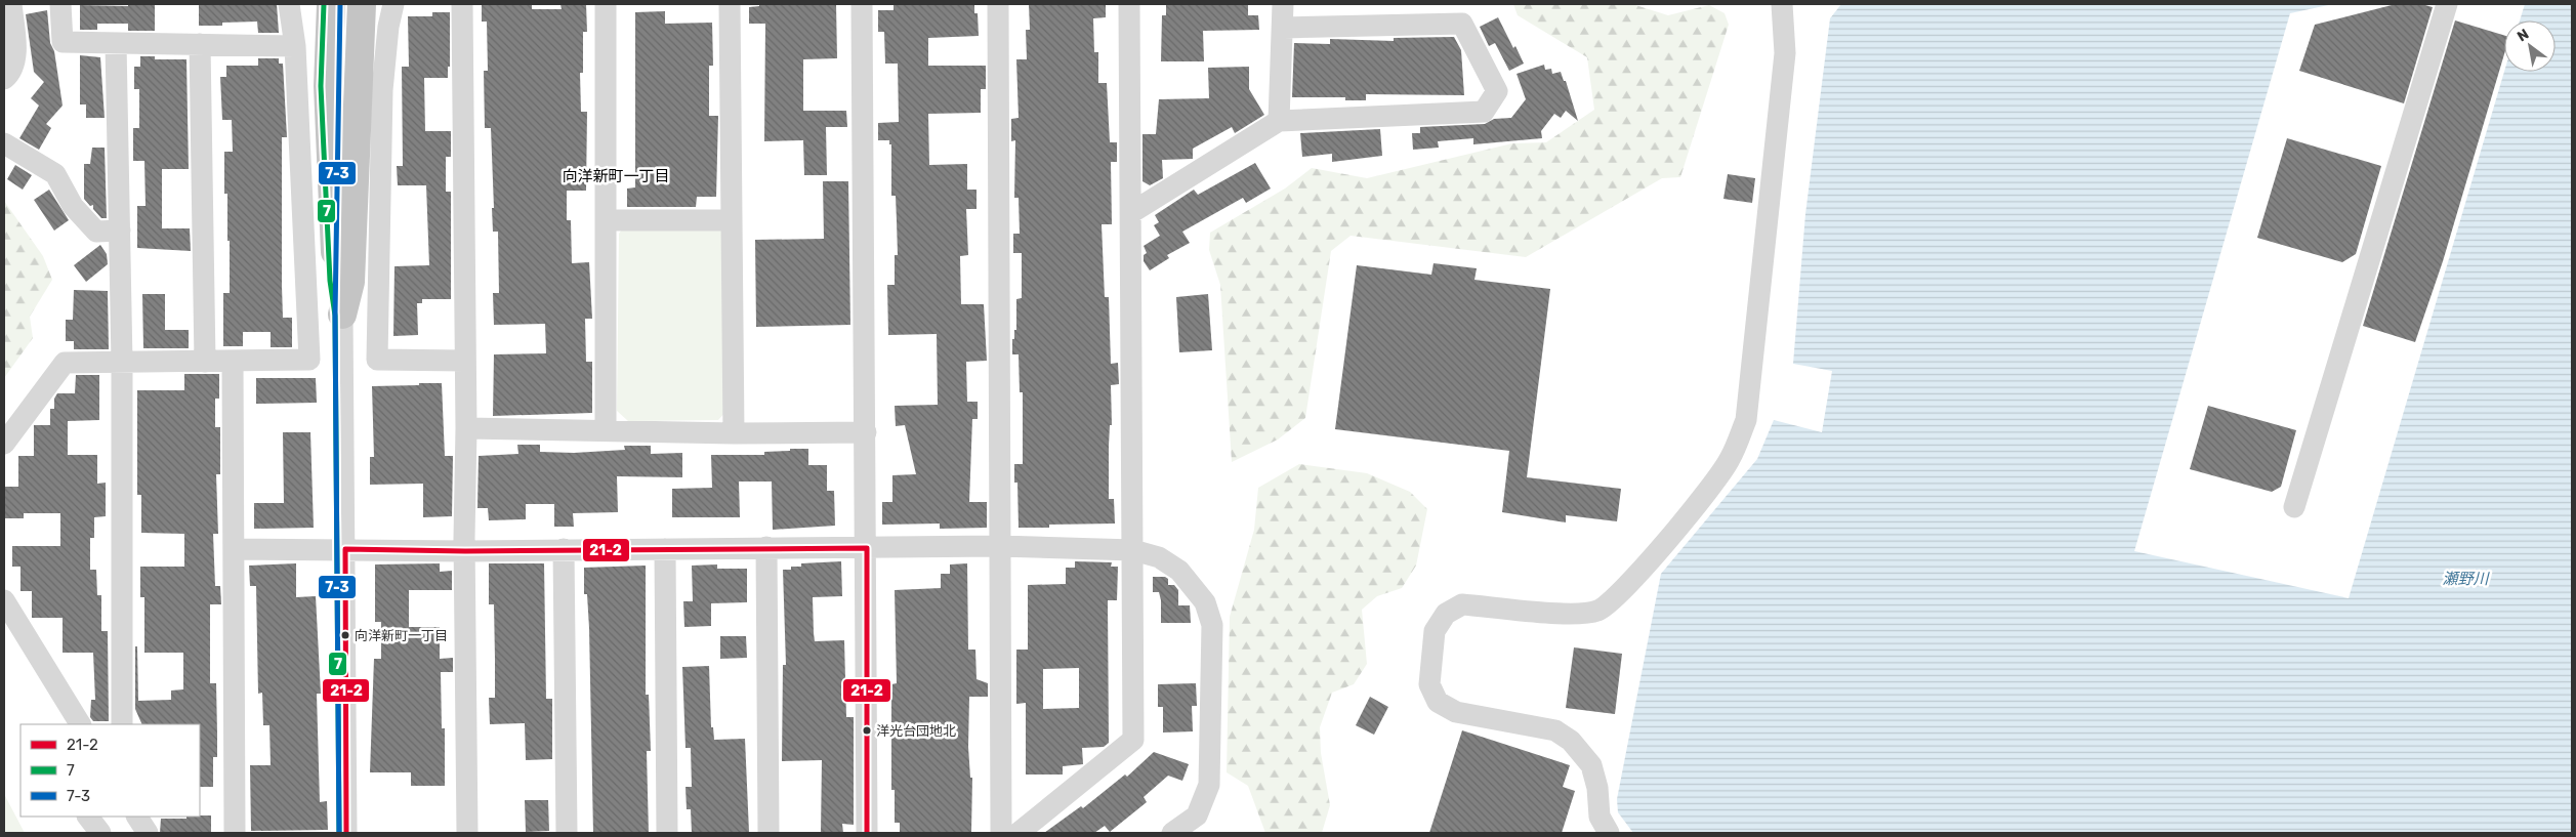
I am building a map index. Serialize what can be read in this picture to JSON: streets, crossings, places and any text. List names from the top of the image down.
{
  "districts": ["向洋新町一丁目"],
  "water": ["瀬野川"],
  "places": ["向洋新町一丁目", "洋光台団地北"],
  "lines": ["transit line 7", "transit line 7-3", "transit line 21-2"],
  "legend": ["21-2", "7", "7-3"],
  "north": "top left"
}
